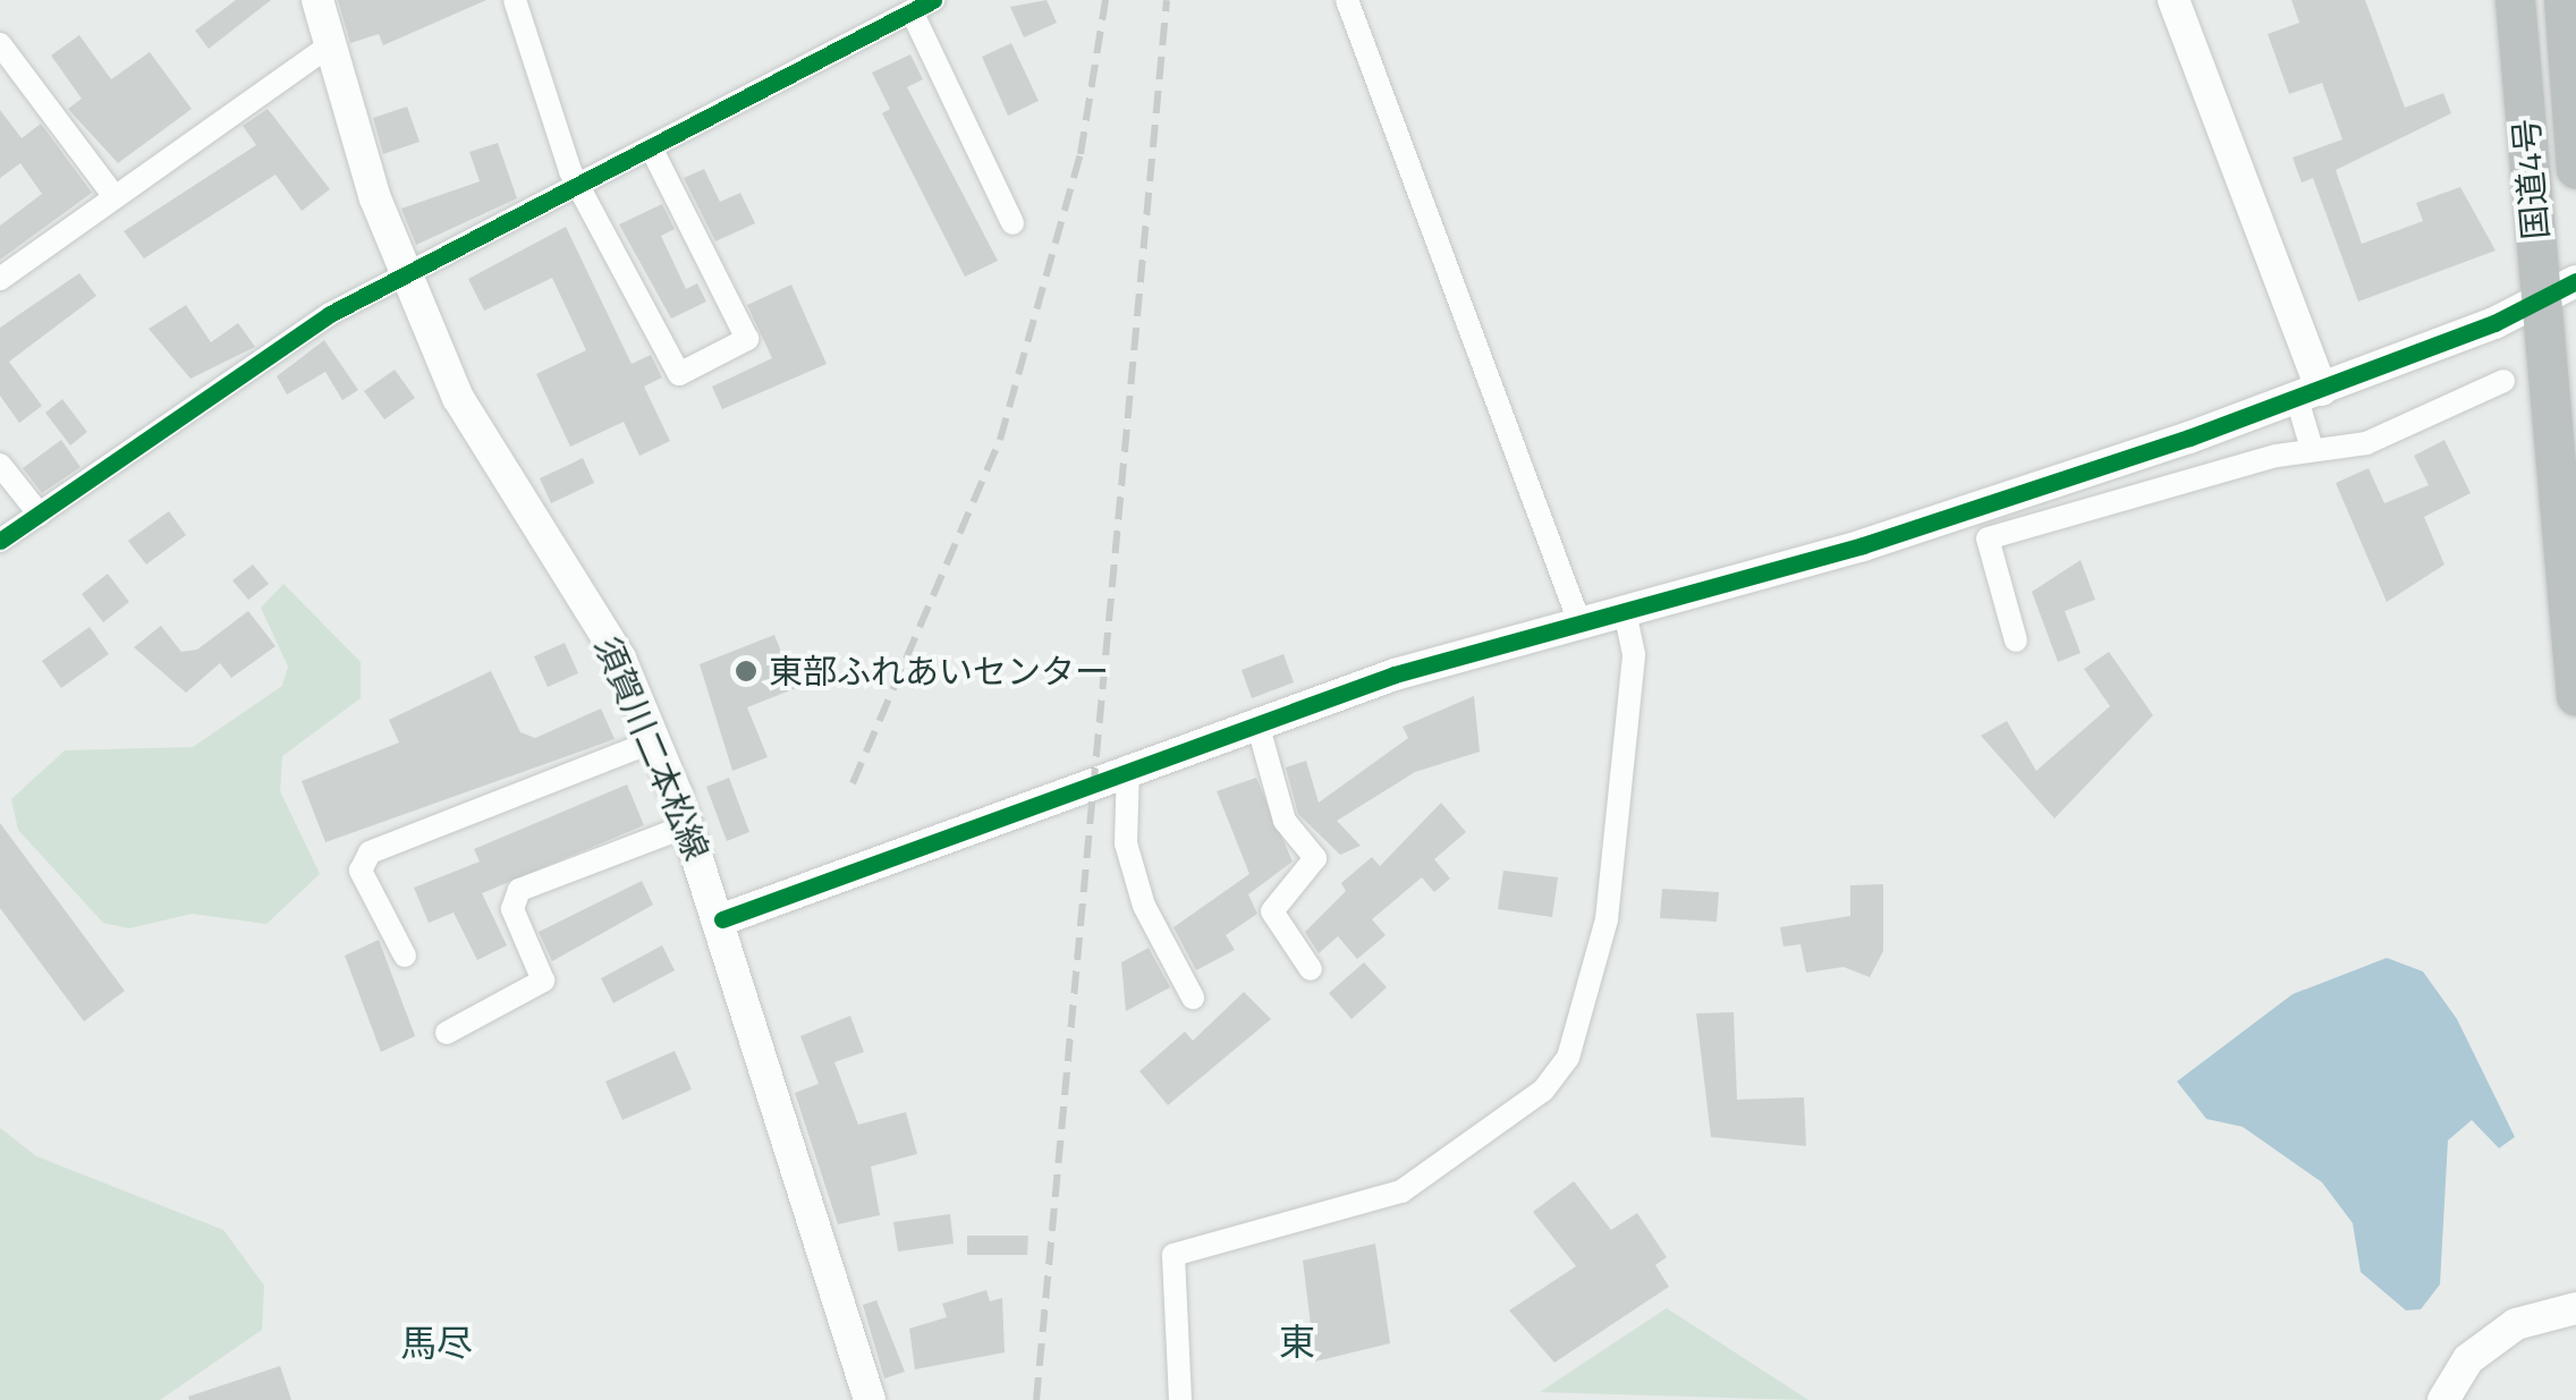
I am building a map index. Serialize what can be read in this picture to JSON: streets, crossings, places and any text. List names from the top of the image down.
{
  "streets": {
    "highway": ["国道4号"],
    "street": ["須賀川二本松線"]
  },
  "districts": ["東", "馬尽"],
  "places": ["東部ふれあいセンター"]
}
